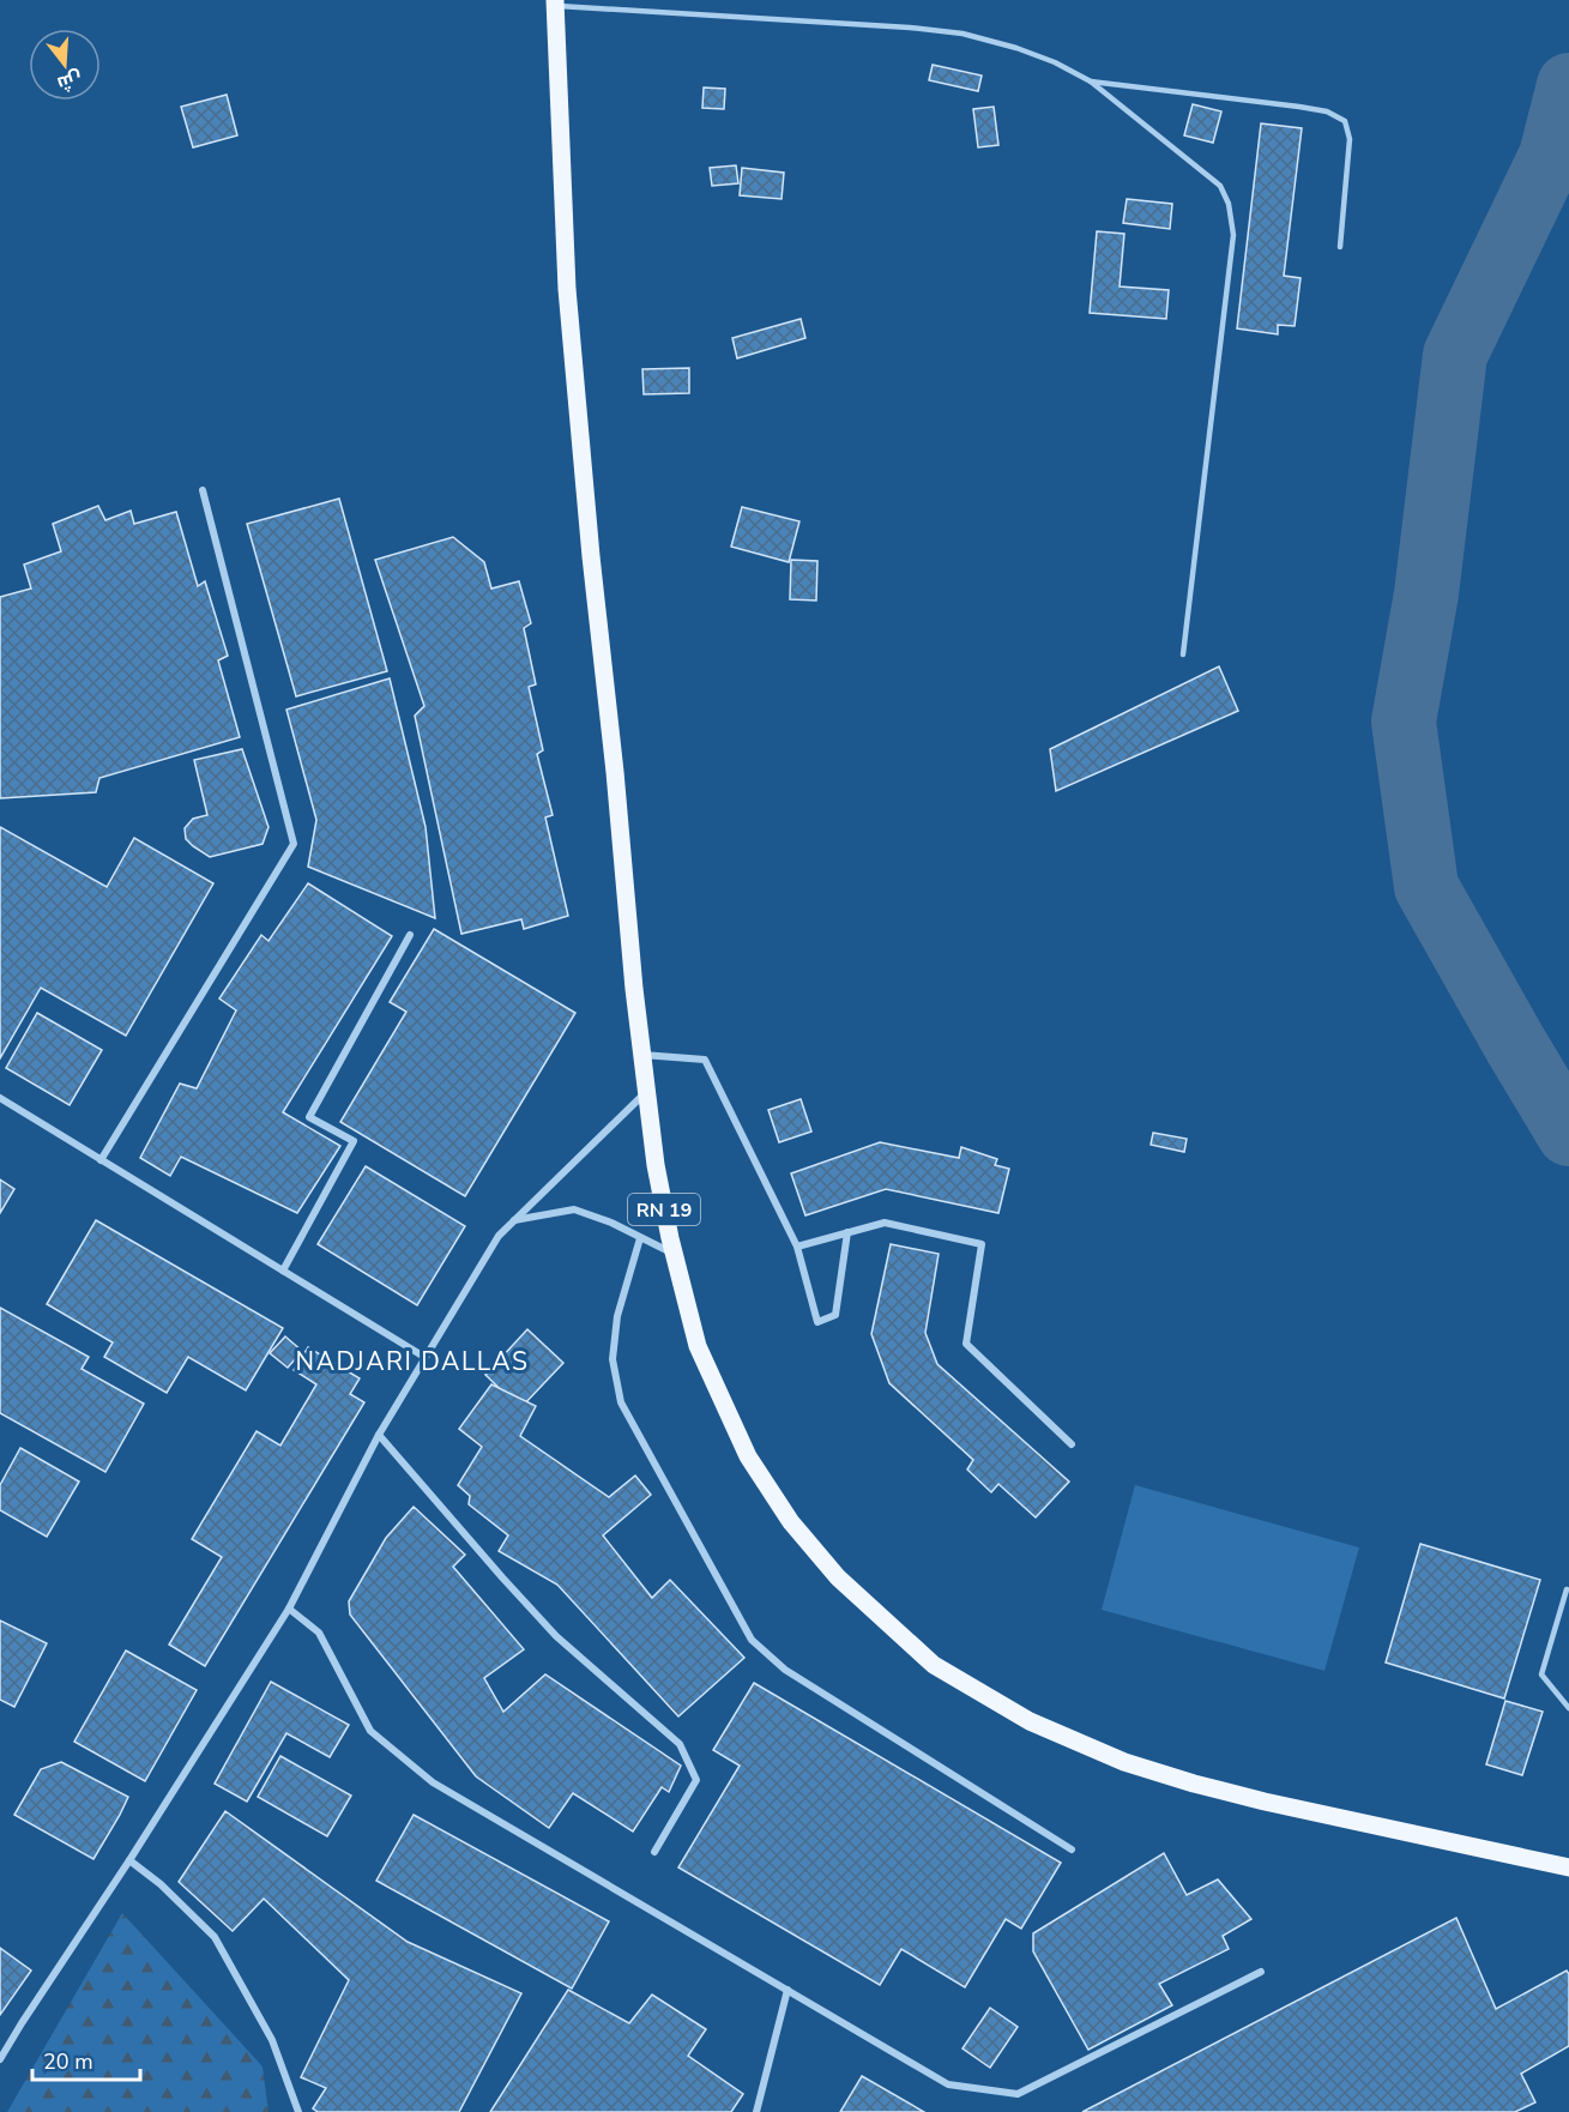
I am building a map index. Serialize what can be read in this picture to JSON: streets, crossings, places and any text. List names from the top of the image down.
{
  "streets": {
    "main road": ["RN 19"]
  },
  "districts": ["NADJARI DALLAS"],
  "scale_bar": "20 m",
  "north": "bottom"
}
